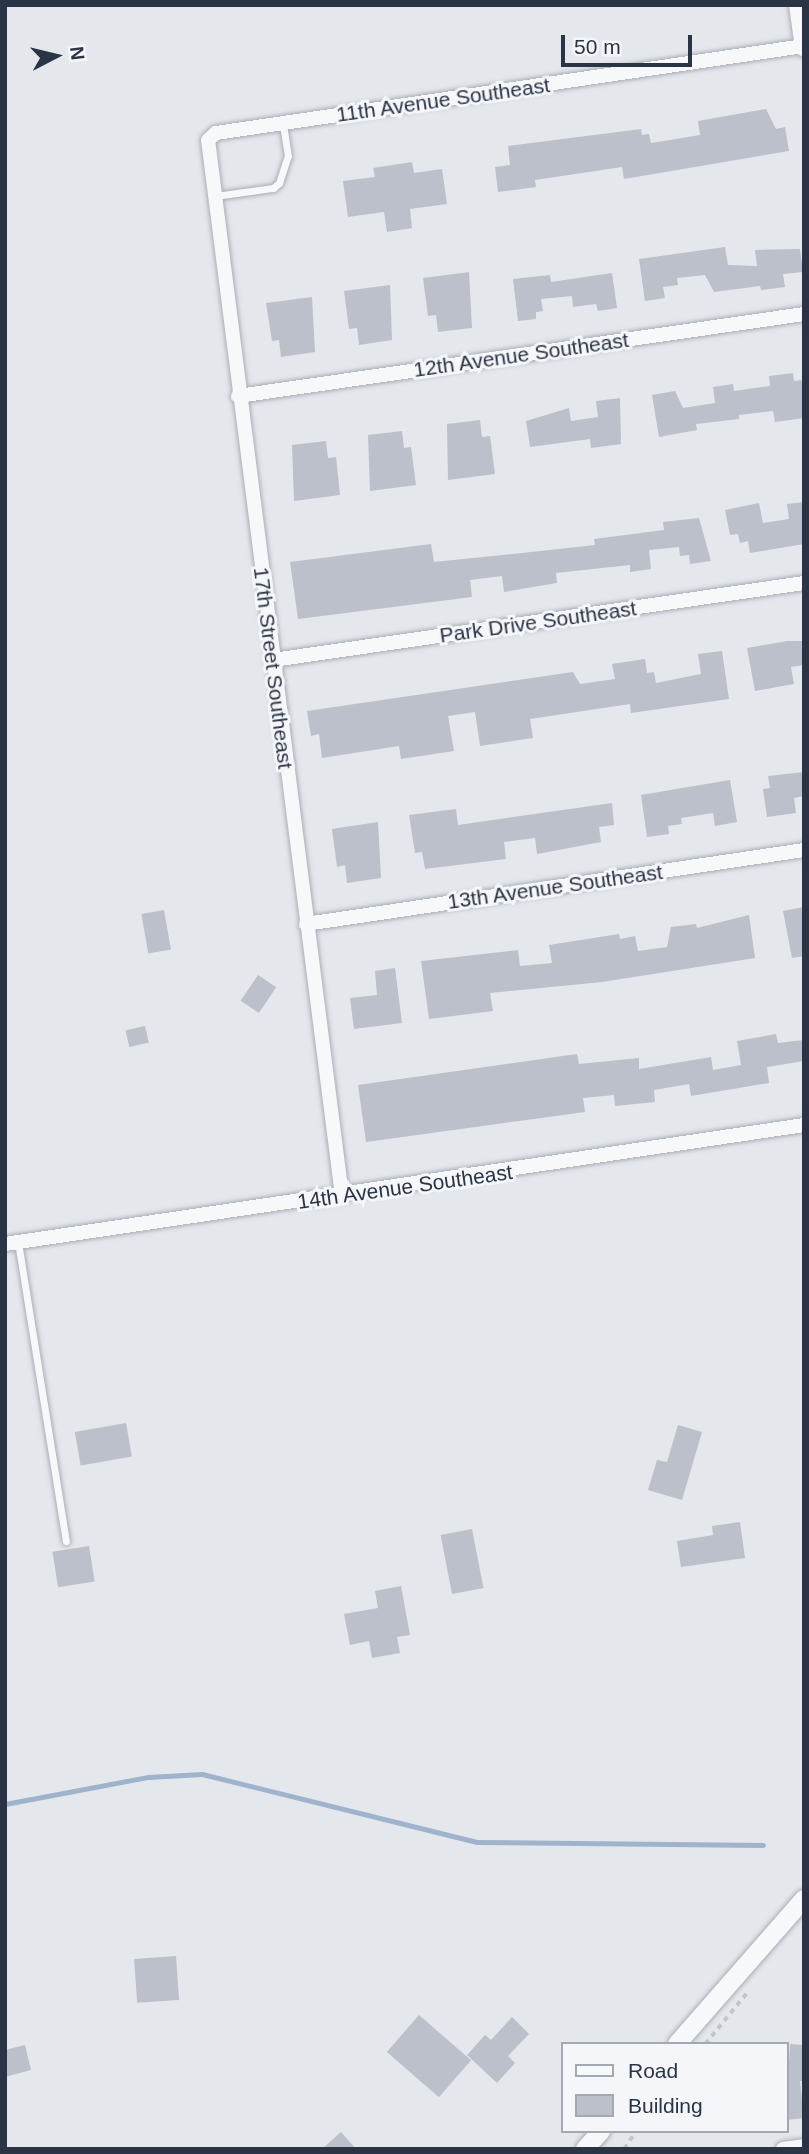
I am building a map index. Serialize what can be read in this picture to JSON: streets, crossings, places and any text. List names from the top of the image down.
{
  "streets": {
    "street": [
      "11th Avenue Southeast",
      "12th Avenue Southeast",
      "Park Drive Southeast",
      "17th Street Southeast",
      "13th Avenue Southeast",
      "14th Avenue Southeast"
    ]
  },
  "crossings": [
    ["11th Avenue Southeast", "17th Street Southeast"],
    ["12th Avenue Southeast", "17th Street Southeast"],
    ["Park Drive Southeast", "17th Street Southeast"],
    ["17th Street Southeast", "13th Avenue Southeast"],
    ["17th Street Southeast", "14th Avenue Southeast"]
  ],
  "legend": ["Road", "Building"],
  "scale_bar": "50 m",
  "north": "right"
}
